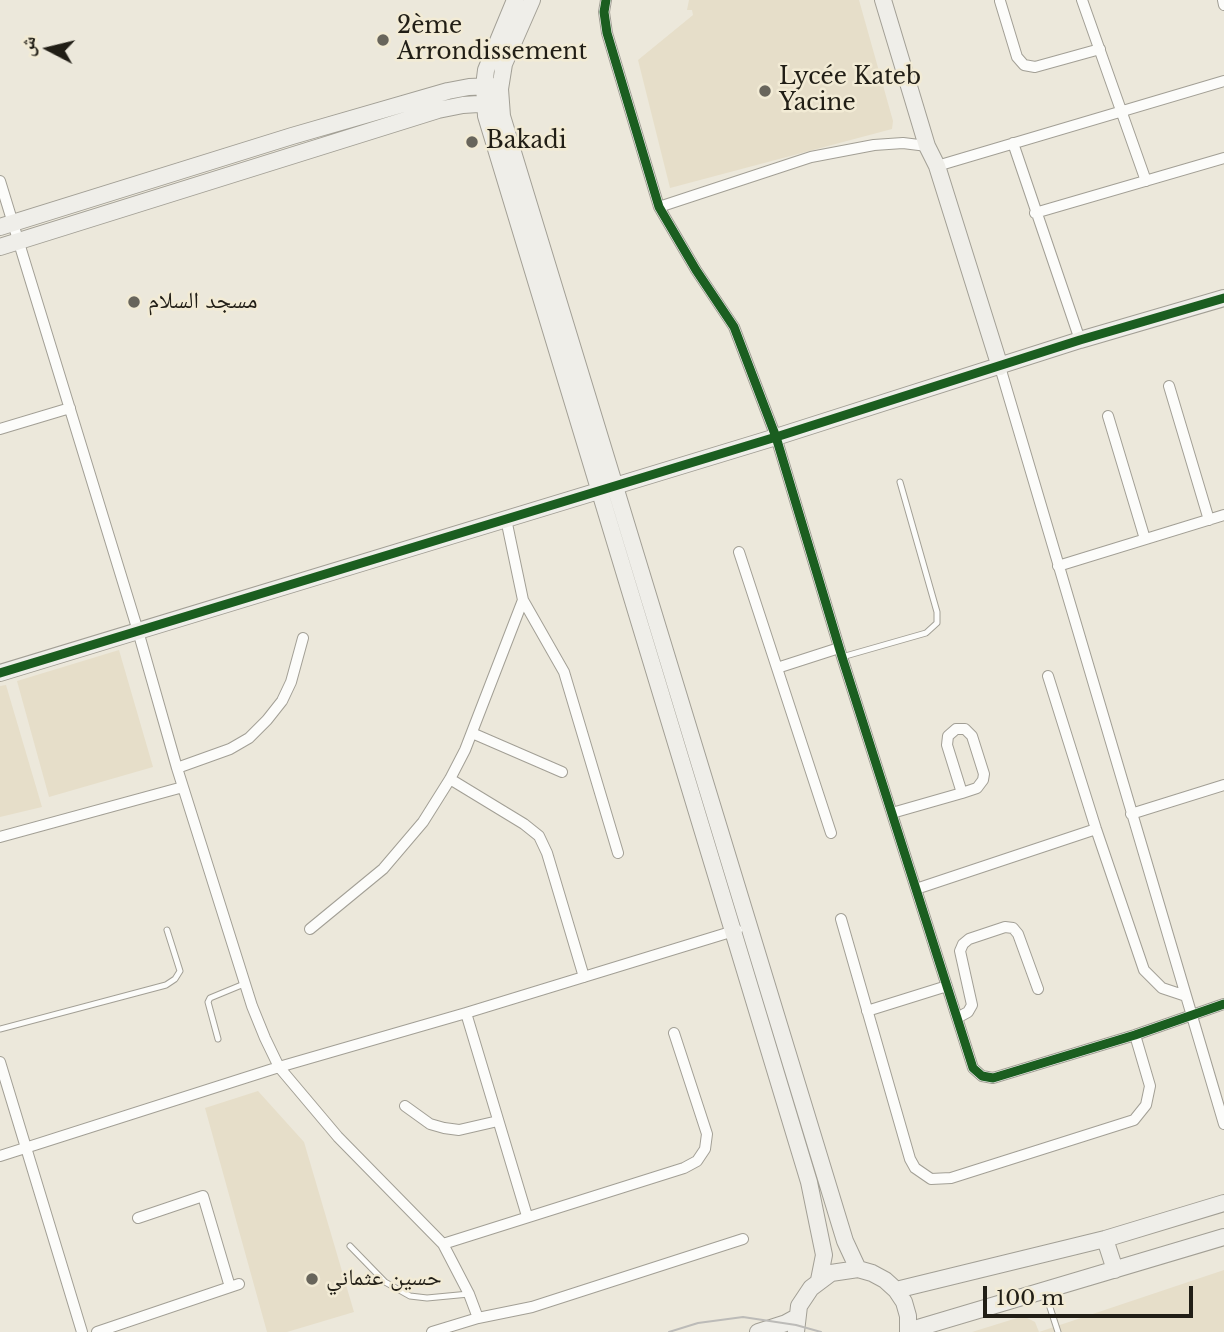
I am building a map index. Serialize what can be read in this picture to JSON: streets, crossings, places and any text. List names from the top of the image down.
{
  "places": [
    "2ème Arrondissement",
    "Lycée Kateb Yacine",
    "Bakadi",
    "مسجد السلام",
    "حسين عثماني"
  ],
  "scale_bar": "100 m",
  "north": "left"
}
